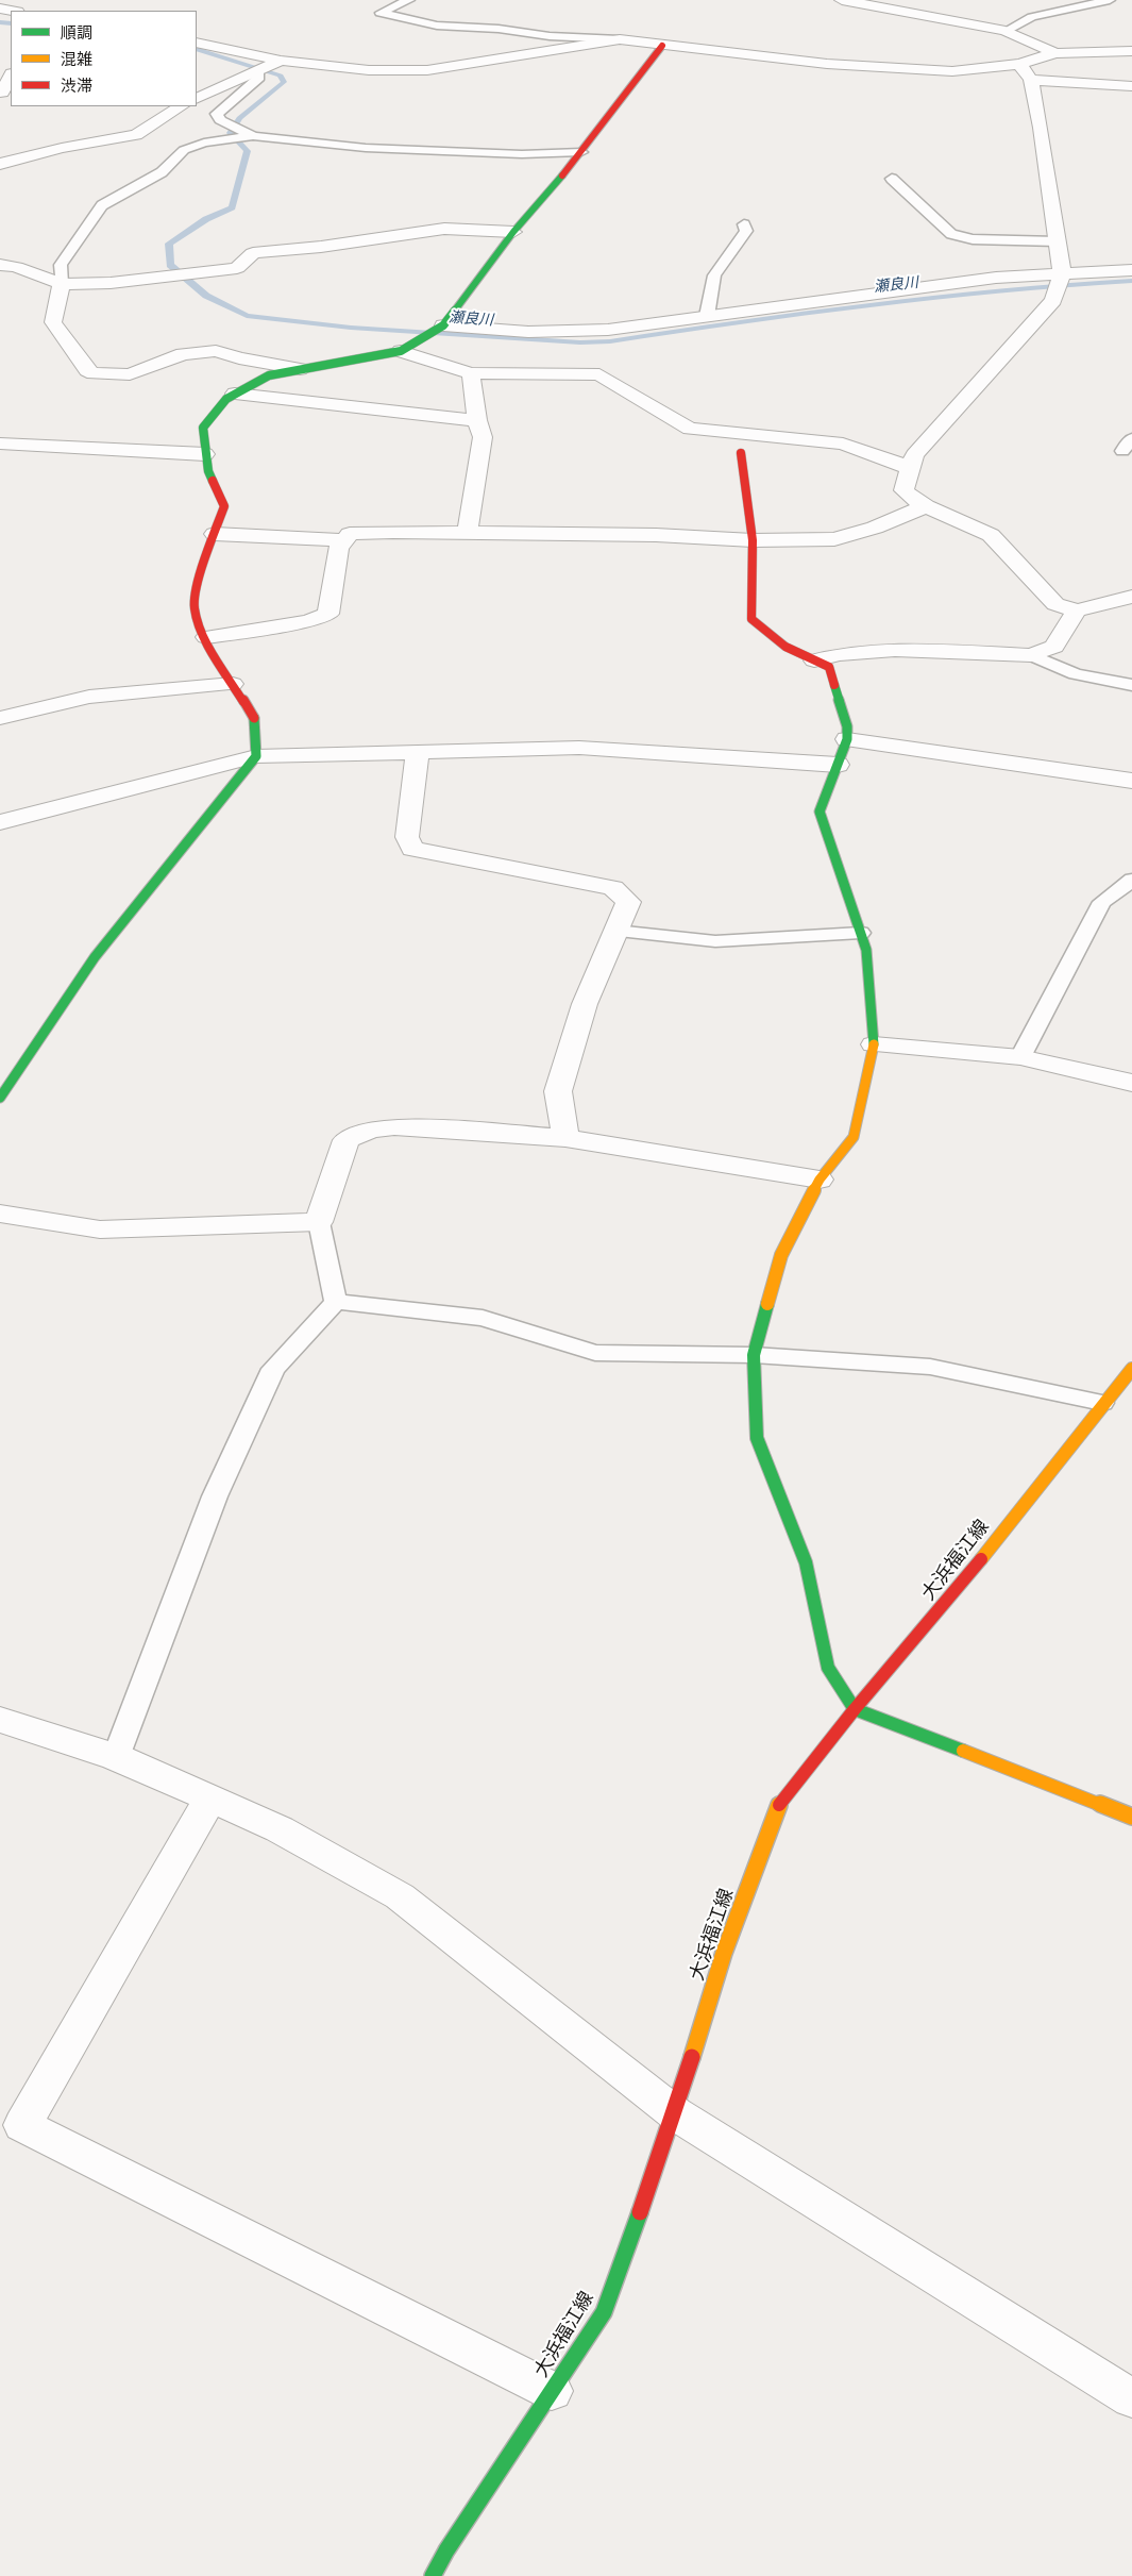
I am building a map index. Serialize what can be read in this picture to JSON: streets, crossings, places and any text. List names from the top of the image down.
{
  "streets": {
    "street": ["大浜福江線"]
  },
  "water": ["瀬良川"],
  "legend": ["順調", "混雑", "渋滞"]
}
